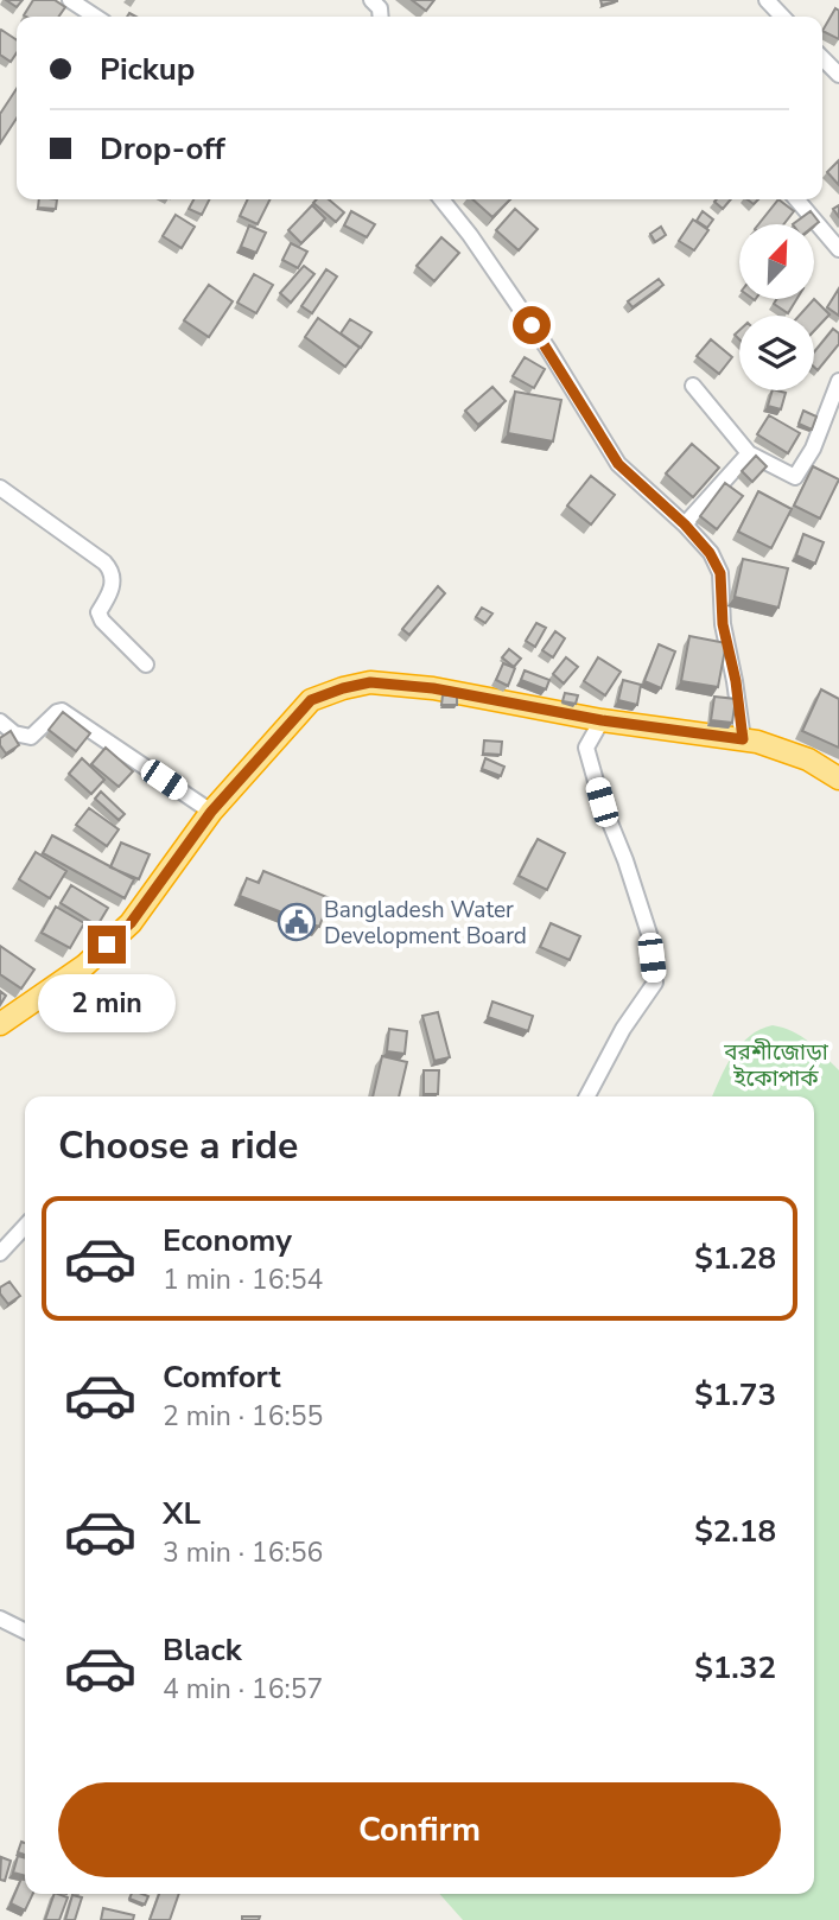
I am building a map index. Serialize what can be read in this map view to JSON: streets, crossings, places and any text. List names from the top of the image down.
{
  "parks": ["বরশীজোড়া ইকোপার্ক"],
  "places": {
    "public building": ["Bangladesh Water Development Board"]
  },
  "north": "top right",
  "page": {
    "banner": ["Pickup", "Drop-off"],
    "bubble": "2 min",
    "heading": "Choose a ride",
    "list": [
      {
        "name": "Economy",
        "note": "1 min · 16:54",
        "value": "$1.28"
      },
      {
        "name": "Comfort",
        "note": "2 min · 16:55",
        "value": "$1.73"
      },
      {
        "name": "XL",
        "note": "3 min · 16:56",
        "value": "$2.18"
      },
      {
        "name": "Black",
        "note": "4 min · 16:57",
        "value": "$1.32"
      }
    ],
    "buttons": "Confirm"
  }
}
